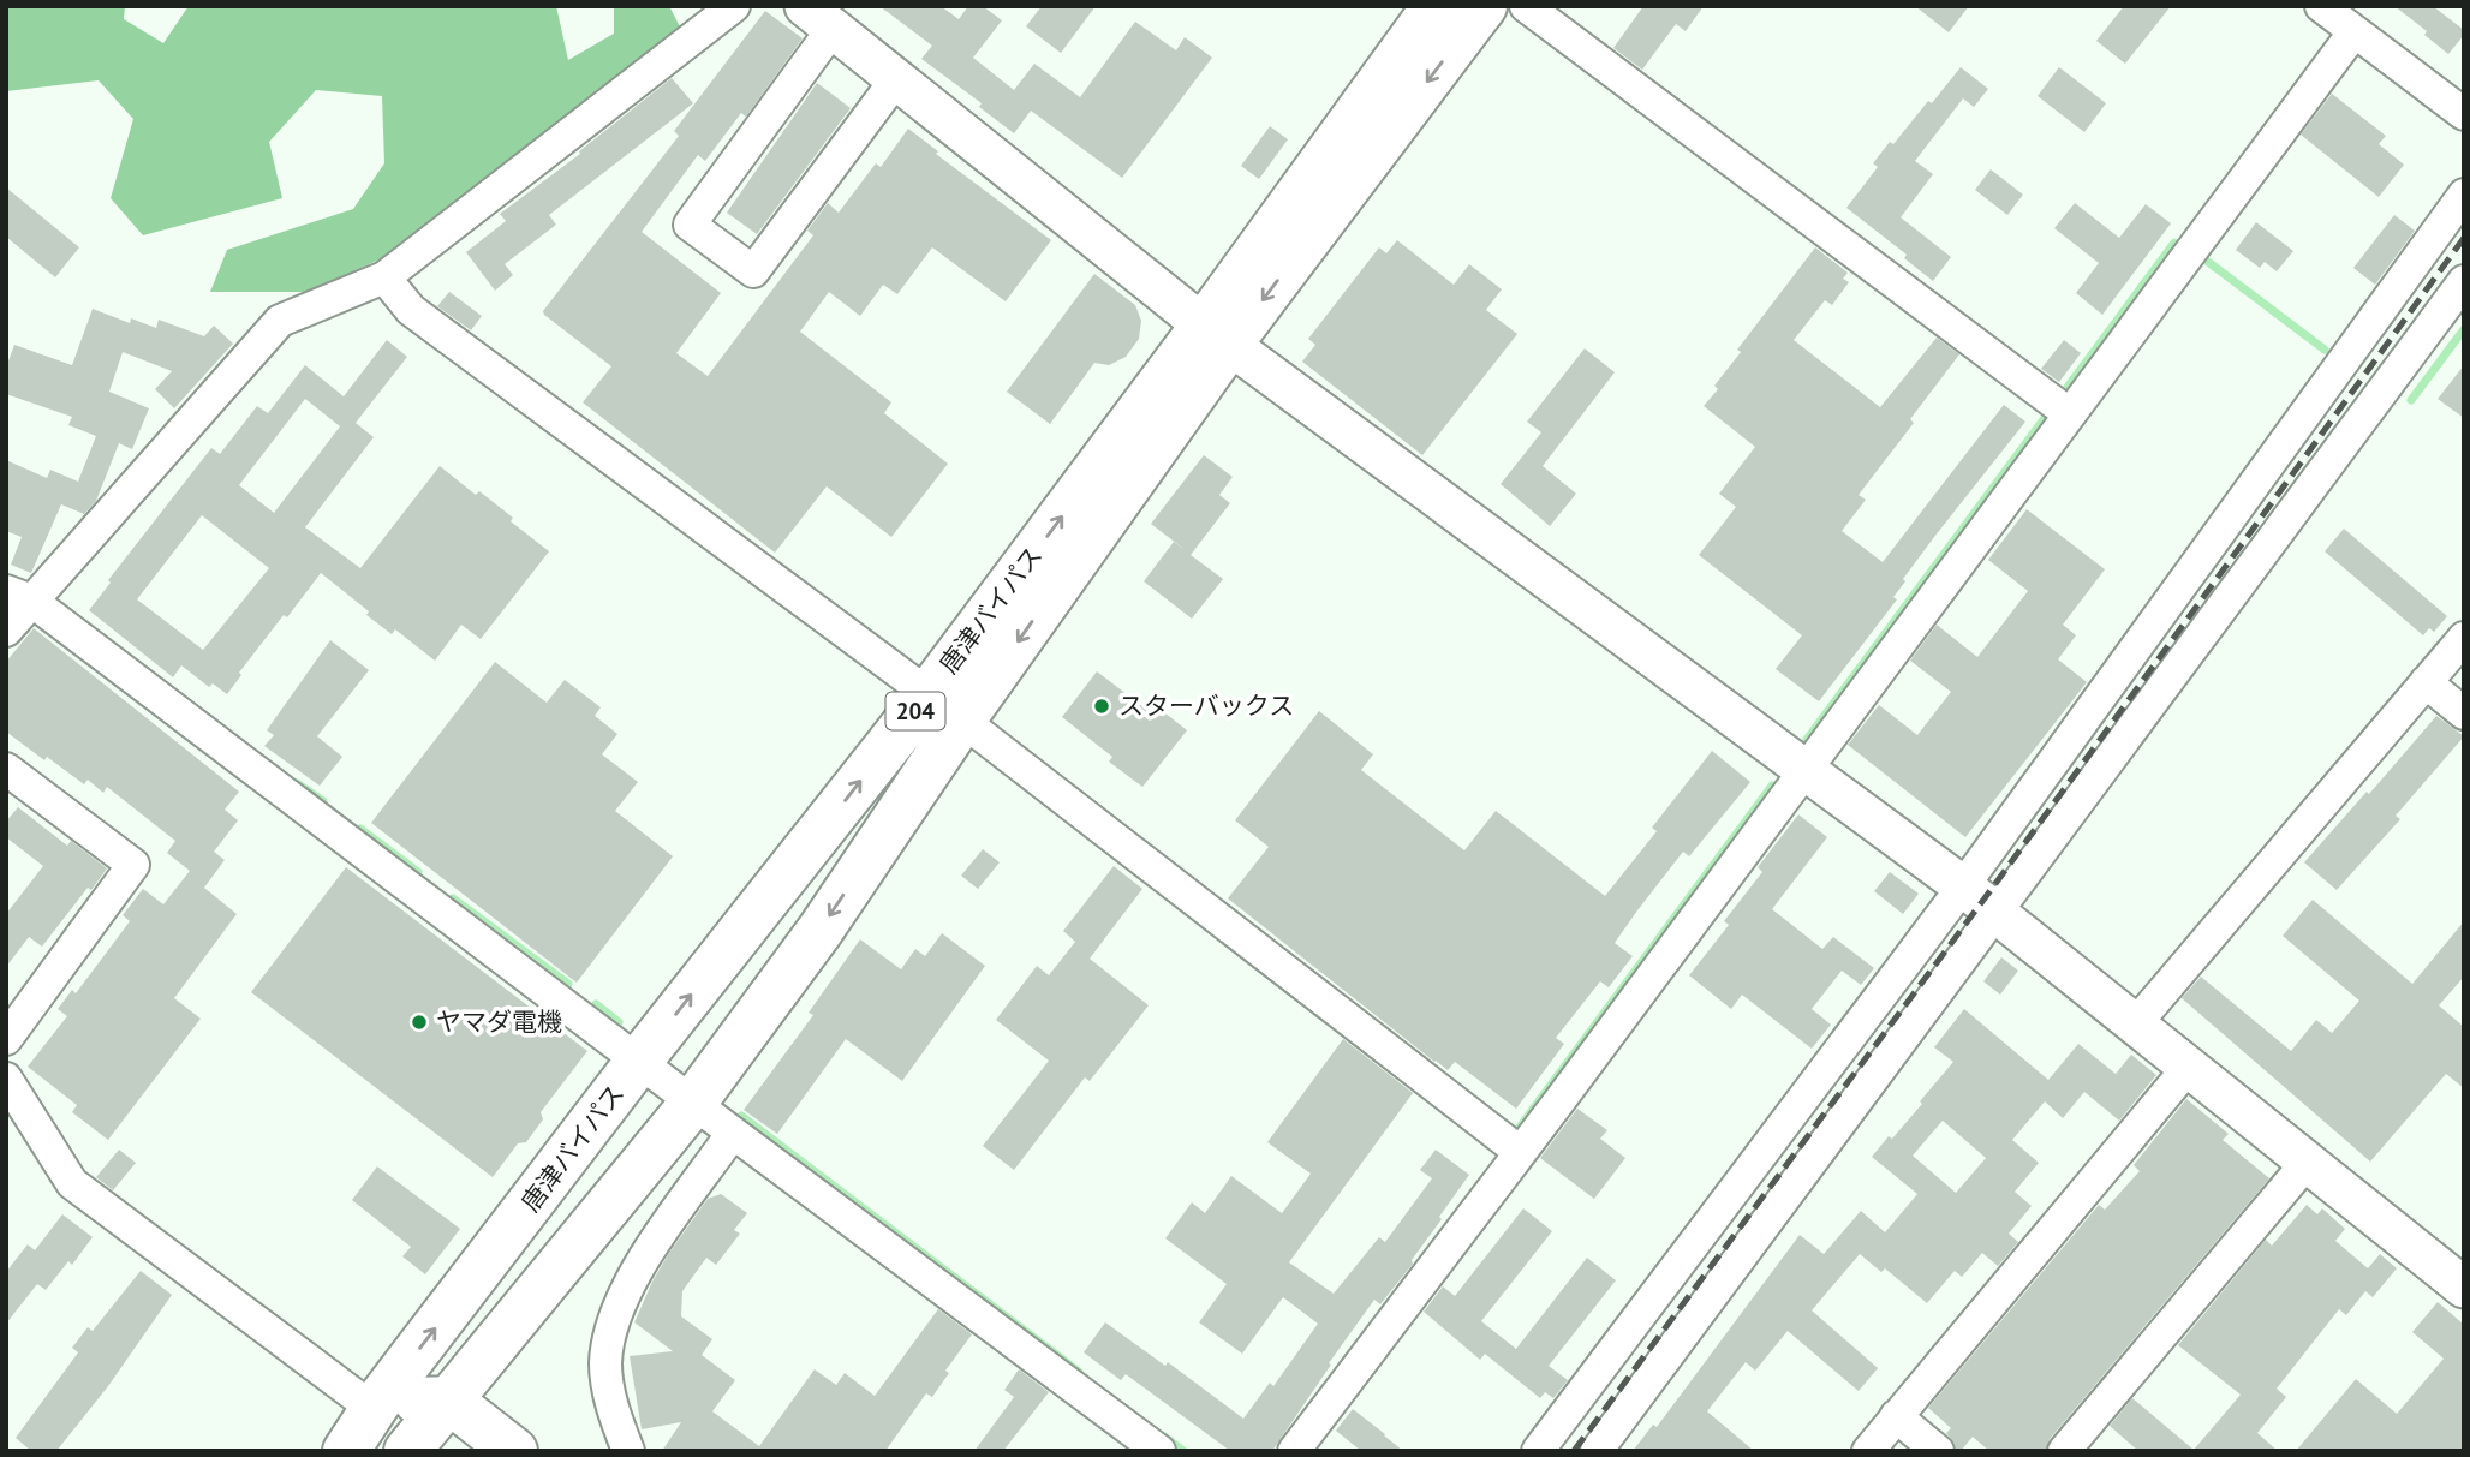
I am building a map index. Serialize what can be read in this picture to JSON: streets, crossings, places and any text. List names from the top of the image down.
{
  "streets": {
    "highway": ["唐津バイパス", "204"]
  },
  "places": ["スターバックス", "ヤマダ電機"]
}
